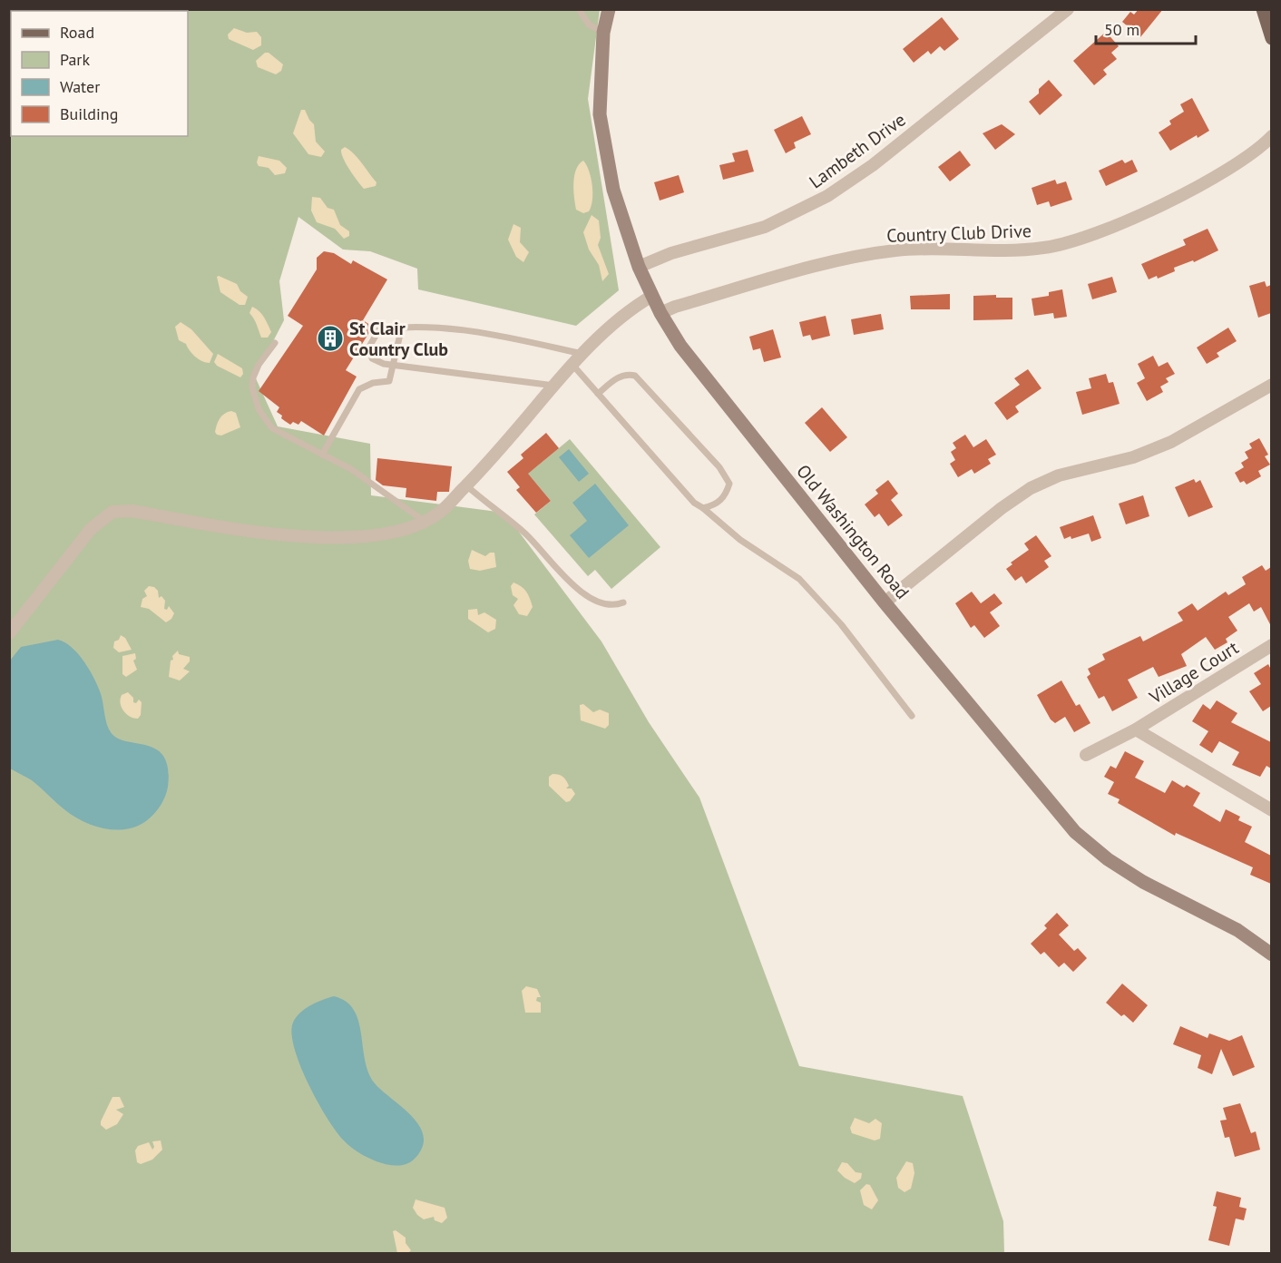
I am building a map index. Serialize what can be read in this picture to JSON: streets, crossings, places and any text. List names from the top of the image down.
{
  "streets": {
    "street": [
      "Lambeth Drive",
      "Country Club Drive",
      "Old Washington Road",
      "Village Court"
    ]
  },
  "crossings": [
    ["Lambeth Drive", "Old Washington Road"],
    ["Country Club Drive", "Old Washington Road"]
  ],
  "places": {
    "building": ["St Clair Country Club"]
  },
  "legend": [
    "Road",
    "Park",
    "Water",
    "Building"
  ],
  "scale_bar": "50 m"
}
